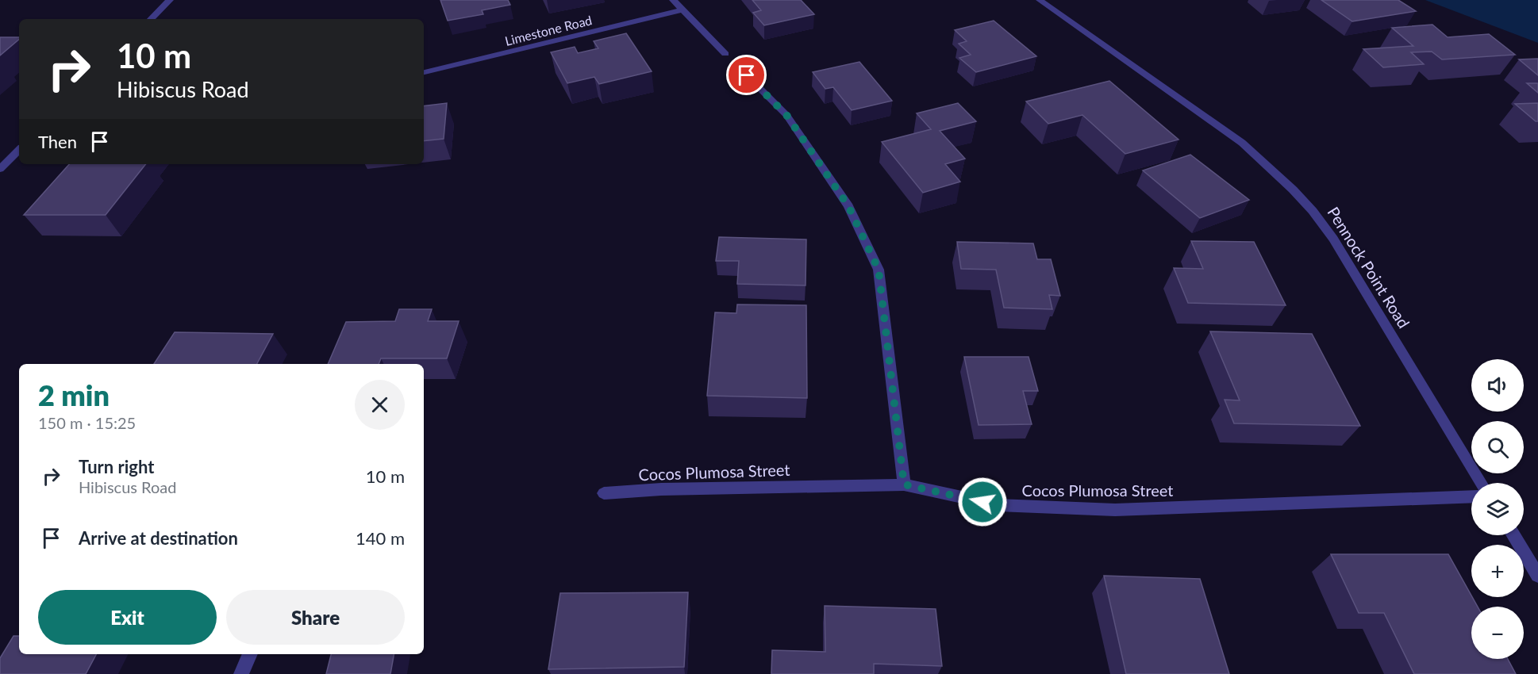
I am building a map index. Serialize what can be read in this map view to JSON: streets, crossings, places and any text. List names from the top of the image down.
{
  "streets": {
    "street": ["Limestone Road", "Pennock Point Road", "Cocos Plumosa Street"]
  },
  "page": {
    "turn": ["10 m", "Hibiscus Road"],
    "then": "Then",
    "map_buttons": ["+", "−"],
    "heading": ["2 min", "150 m · 15:25"],
    "list": [
      {
        "name": "Turn right",
        "note": "Hibiscus Road",
        "value": "10 m"
      },
      {
        "name": "Arrive at destination",
        "value": "140 m"
      }
    ],
    "buttons": ["Exit", "Share"]
  }
}
